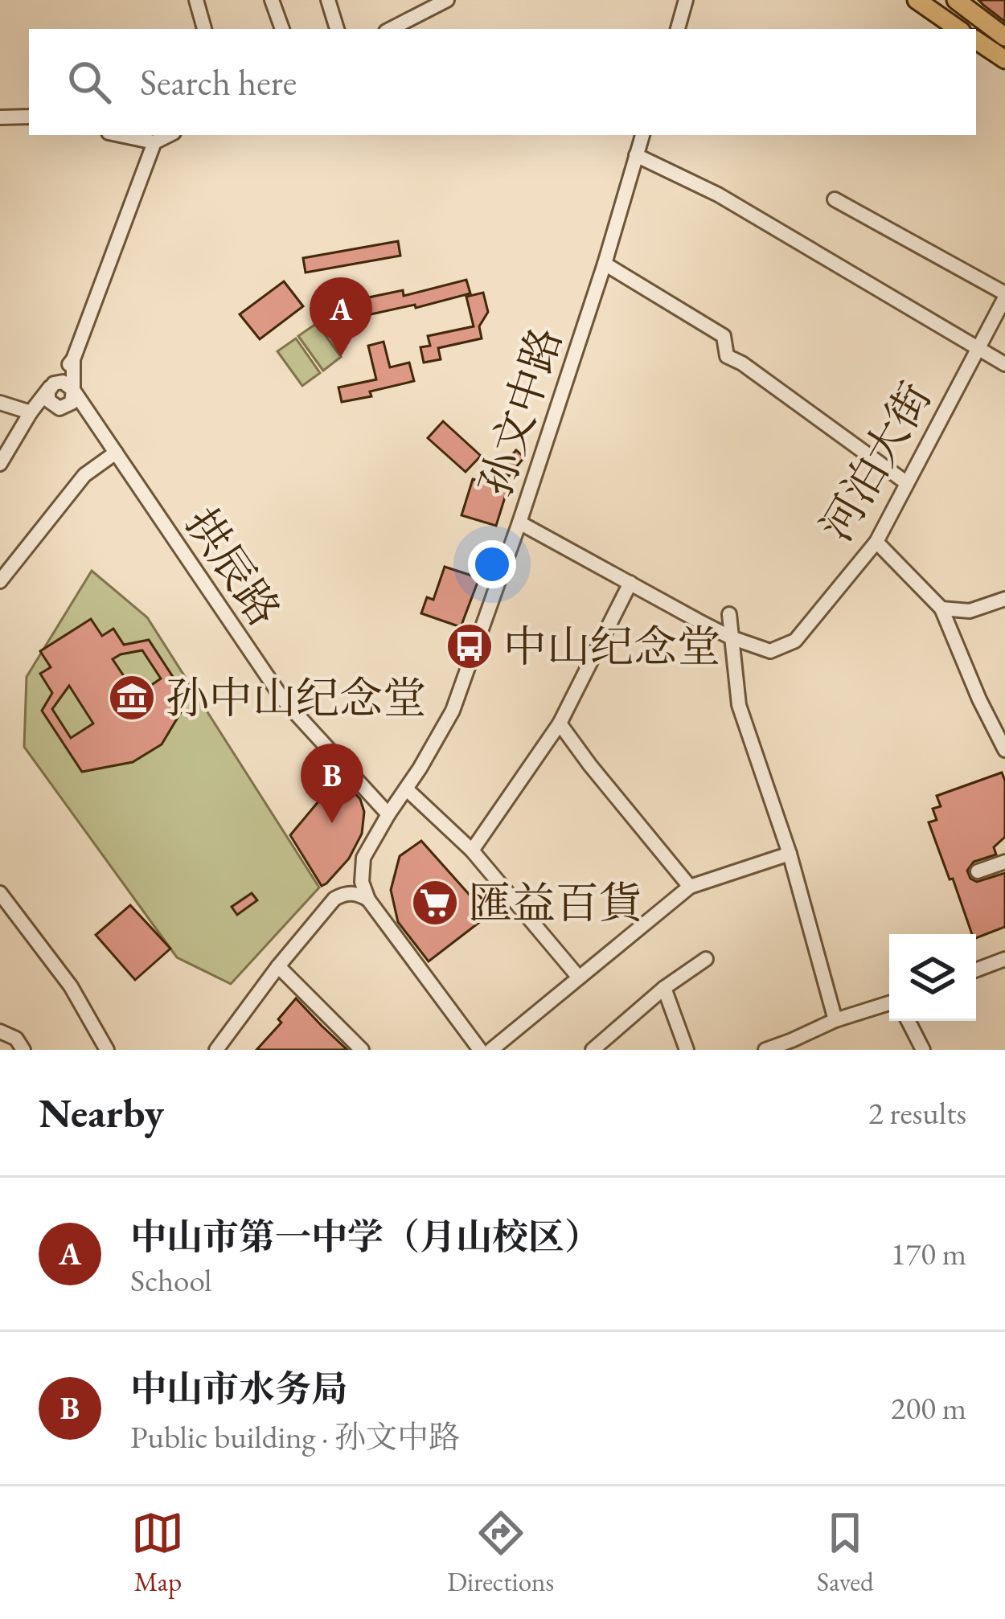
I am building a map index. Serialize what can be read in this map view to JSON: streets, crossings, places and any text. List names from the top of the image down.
{
  "streets": {
    "street": ["孙文中路", "河泊大街", "拱辰路"]
  },
  "crossings": [
    ["孙文中路", "河泊大街"],
    ["孙文中路", "拱辰路"]
  ],
  "places": {
    "bus stop": ["中山纪念堂"],
    "museum": ["孙中山纪念堂"],
    "supermarket": ["匯益百貨"]
  },
  "page": {
    "search": "Search here",
    "pins": ["A", "B"],
    "heading": ["Nearby", "2 results"],
    "list": [
      {
        "mark": "A",
        "name": "中山市第一中学（月山校区）",
        "note": "School",
        "value": "170 m"
      },
      {
        "mark": "B",
        "name": "中山市水务局",
        "note": "Public building · 孙文中路",
        "value": "200 m"
      }
    ],
    "nav": ["Map", "Directions", "Saved"]
  }
}
